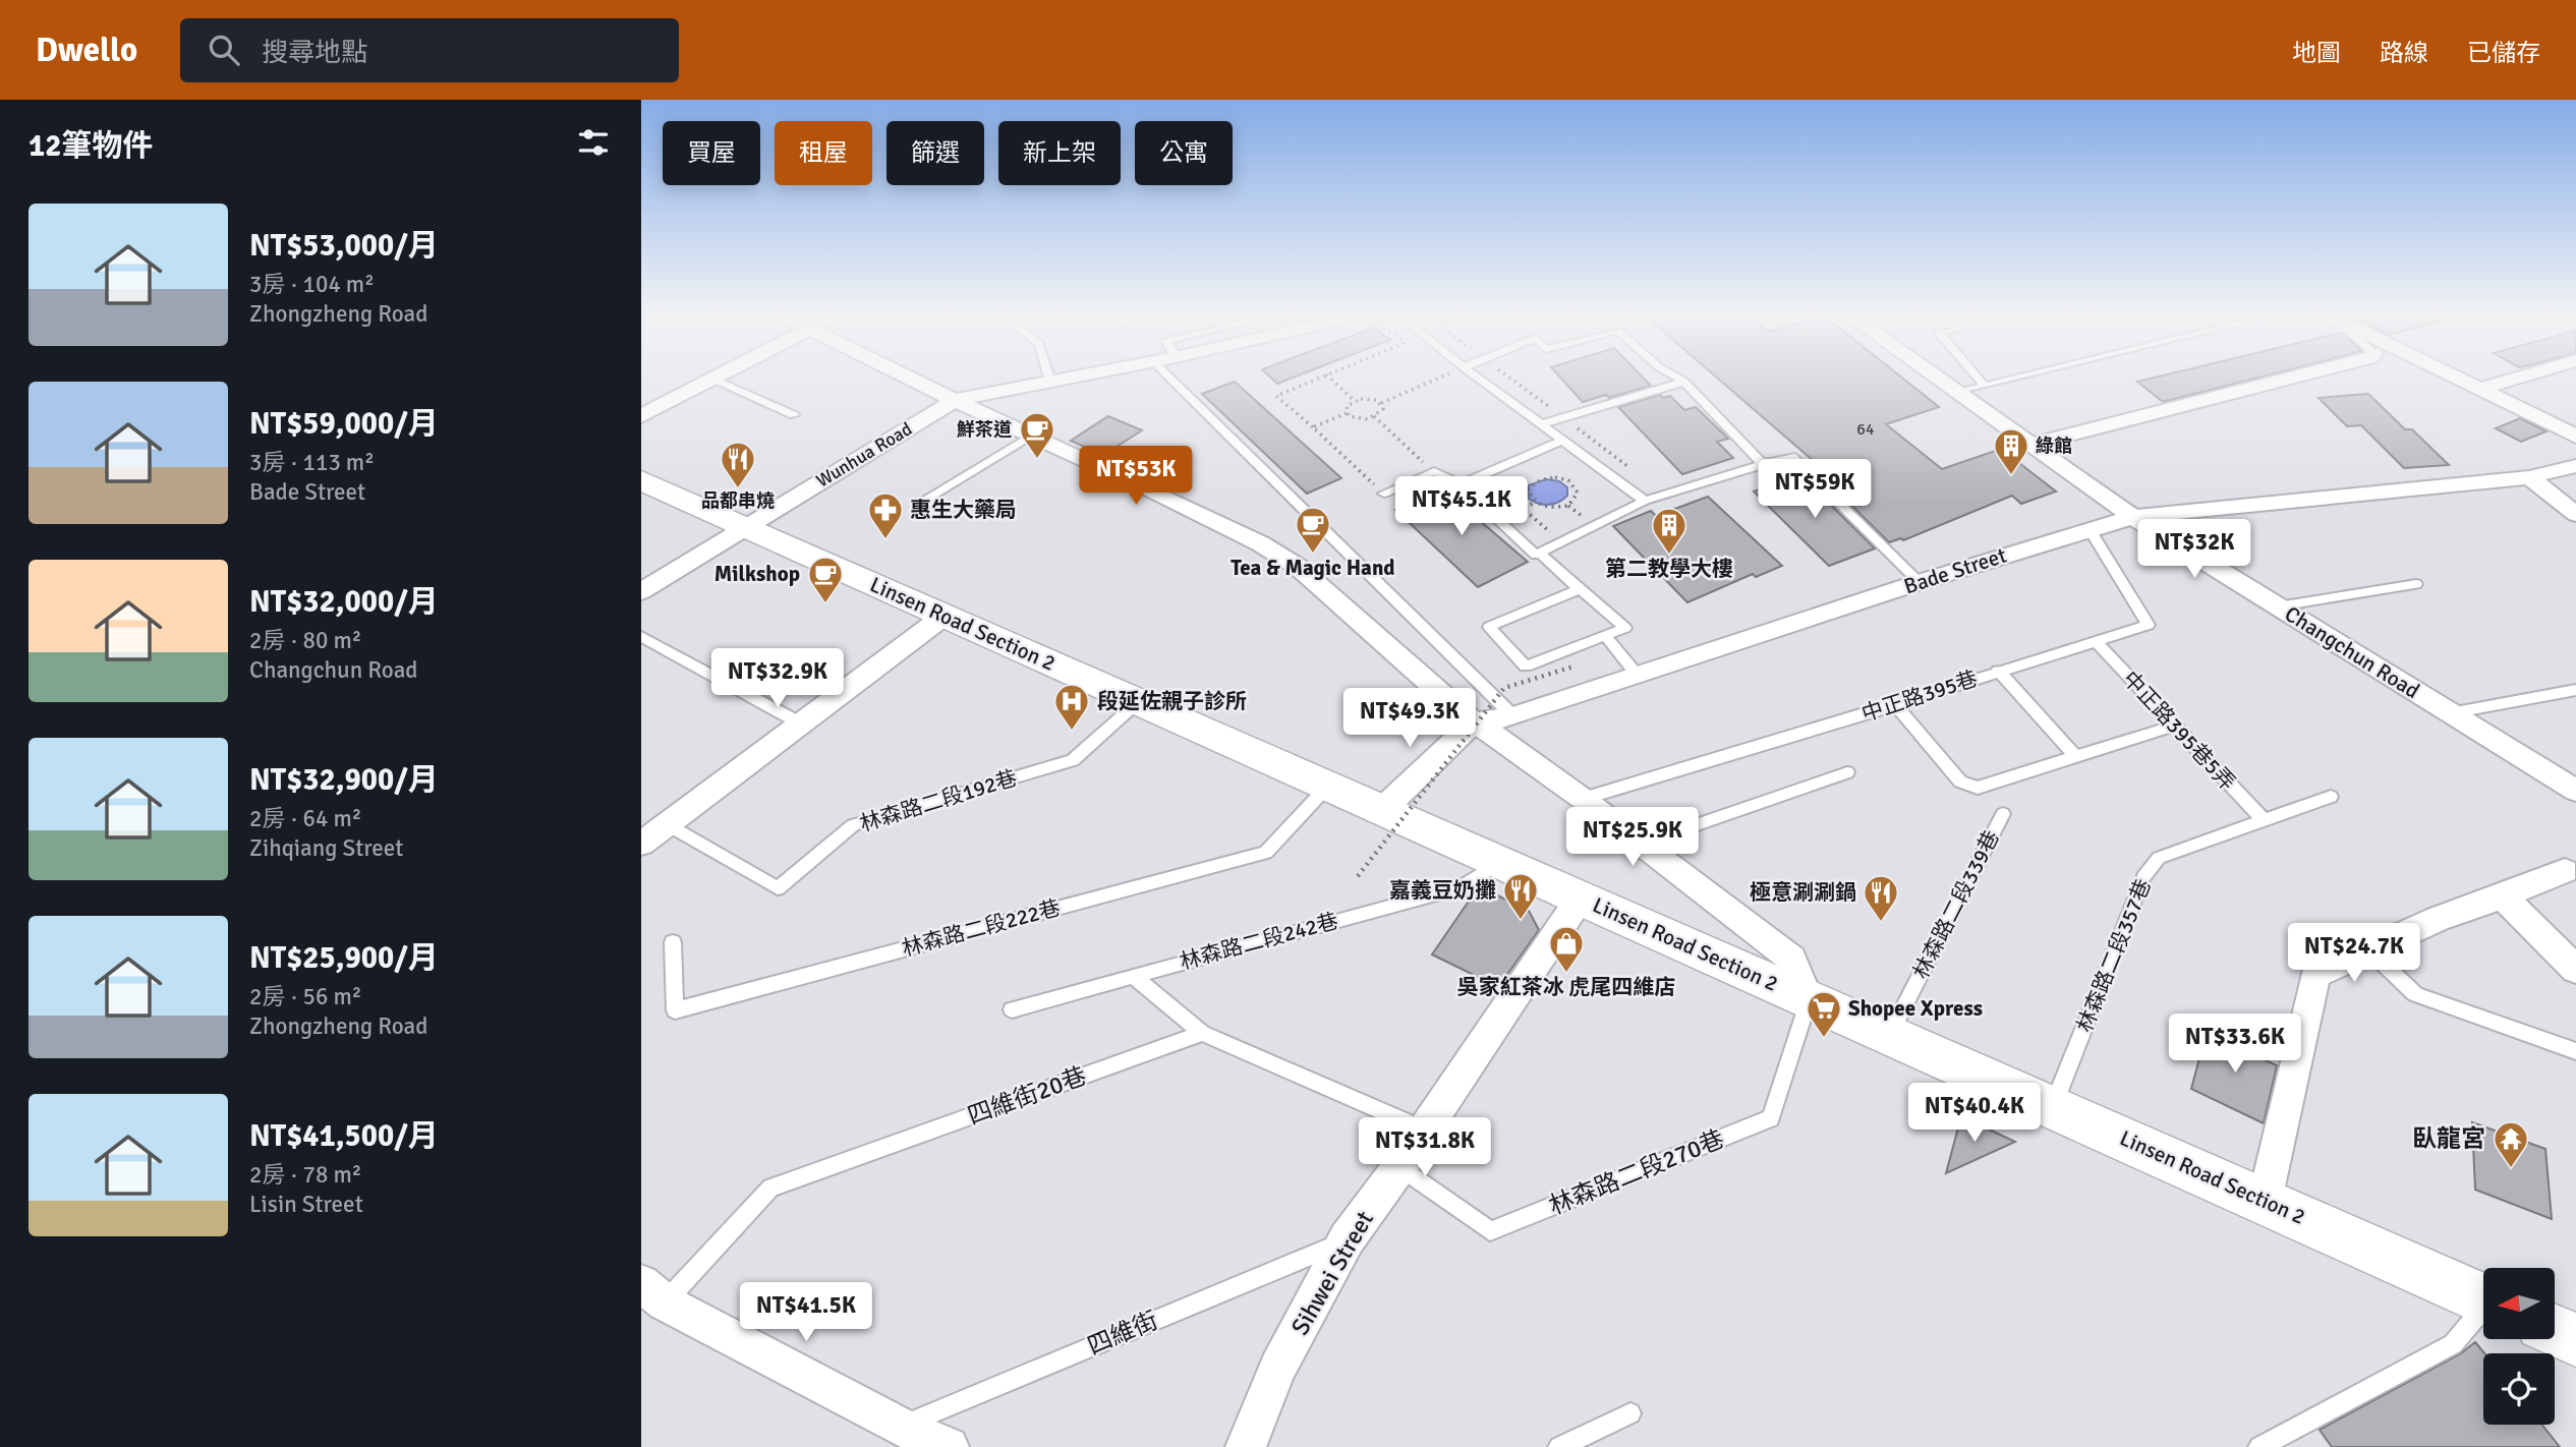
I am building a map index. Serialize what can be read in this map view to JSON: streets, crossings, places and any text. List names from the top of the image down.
{
  "streets": {
    "main road": ["Linsen Road Section 2"],
    "street": [
      "Wunhua Road",
      "Bade Street",
      "Changchun Road",
      "Sihwei Street"
    ],
    "lane": [
      "中正路395巷",
      "中正路395巷5弄",
      "林森路二段192巷",
      "林森路二段339巷",
      "林森路二段222巷",
      "林森路二段242巷",
      "林森路二段357巷",
      "四維街20巷",
      "林森路二段270巷",
      "四維街"
    ]
  },
  "crossings": [
    ["Wunhua Road", "Linsen Road Section 2"],
    ["Bade Street", "Changchun Road"],
    ["Bade Street", "中正路395巷"],
    ["Linsen Road Section 2", "林森路二段192巷"],
    ["Linsen Road Section 2", "林森路二段339巷"],
    ["Linsen Road Section 2", "林森路二段222巷"],
    ["Linsen Road Section 2", "林森路二段242巷"],
    ["Linsen Road Section 2", "林森路二段357巷"],
    ["Linsen Road Section 2", "林森路二段270巷"],
    ["Linsen Road Section 2", "Sihwei Street"],
    ["中正路395巷", "中正路395巷5弄"],
    ["中正路395巷5弄", "林森路二段357巷"],
    ["林森路二段270巷", "Sihwei Street"],
    ["Sihwei Street", "四維街"]
  ],
  "places": {
    "cafe": ["鮮茶道", "Tea & Magic Hand", "Milkshop"],
    "building": ["綠館", "第二教學大樓"],
    "restaurant": ["品都串燒", "嘉義豆奶攤", "極意涮涮鍋"],
    "pharmacy": ["惠生大藥局"],
    "hospital": ["段延佐親子診所"],
    "shop": ["吳家紅茶冰 虎尾四維店"],
    "supermarket": ["Shopee Xpress"],
    "temple": ["臥龍宮"]
  },
  "house_numbers": ["64"],
  "north": "left",
  "page": {
    "header": "Dwello",
    "search": "搜尋地點",
    "nav": ["地圖", "路線", "已儲存"],
    "heading": "12筆物件",
    "chip": [
      "買屋",
      "租屋",
      "篩選",
      "新上架",
      "公寓"
    ],
    "list": [
      {
        "name": "NT$53,000/月",
        "note": "3房 · 104 m² · Zhongzheng Road"
      },
      {
        "name": "NT$59,000/月",
        "note": "3房 · 113 m² · Bade Street"
      },
      {
        "name": "NT$32,000/月",
        "note": "2房 · 80 m² · Changchun Road"
      },
      {
        "name": "NT$32,900/月",
        "note": "2房 · 64 m² · Zihqiang Street"
      },
      {
        "name": "NT$25,900/月",
        "note": "2房 · 56 m² · Zhongzheng Road"
      },
      {
        "name": "NT$41,500/月",
        "note": "2房 · 78 m² · Lisin Street"
      }
    ],
    "price": [
      "NT$53K",
      "NT$59K",
      "NT$45.1K",
      "NT$32K",
      "NT$32.9K",
      "NT$49.3K",
      "NT$25.9K",
      "NT$24.7K",
      "NT$33.6K",
      "NT$40.4K",
      "NT$31.8K",
      "NT$41.5K"
    ]
  }
}
